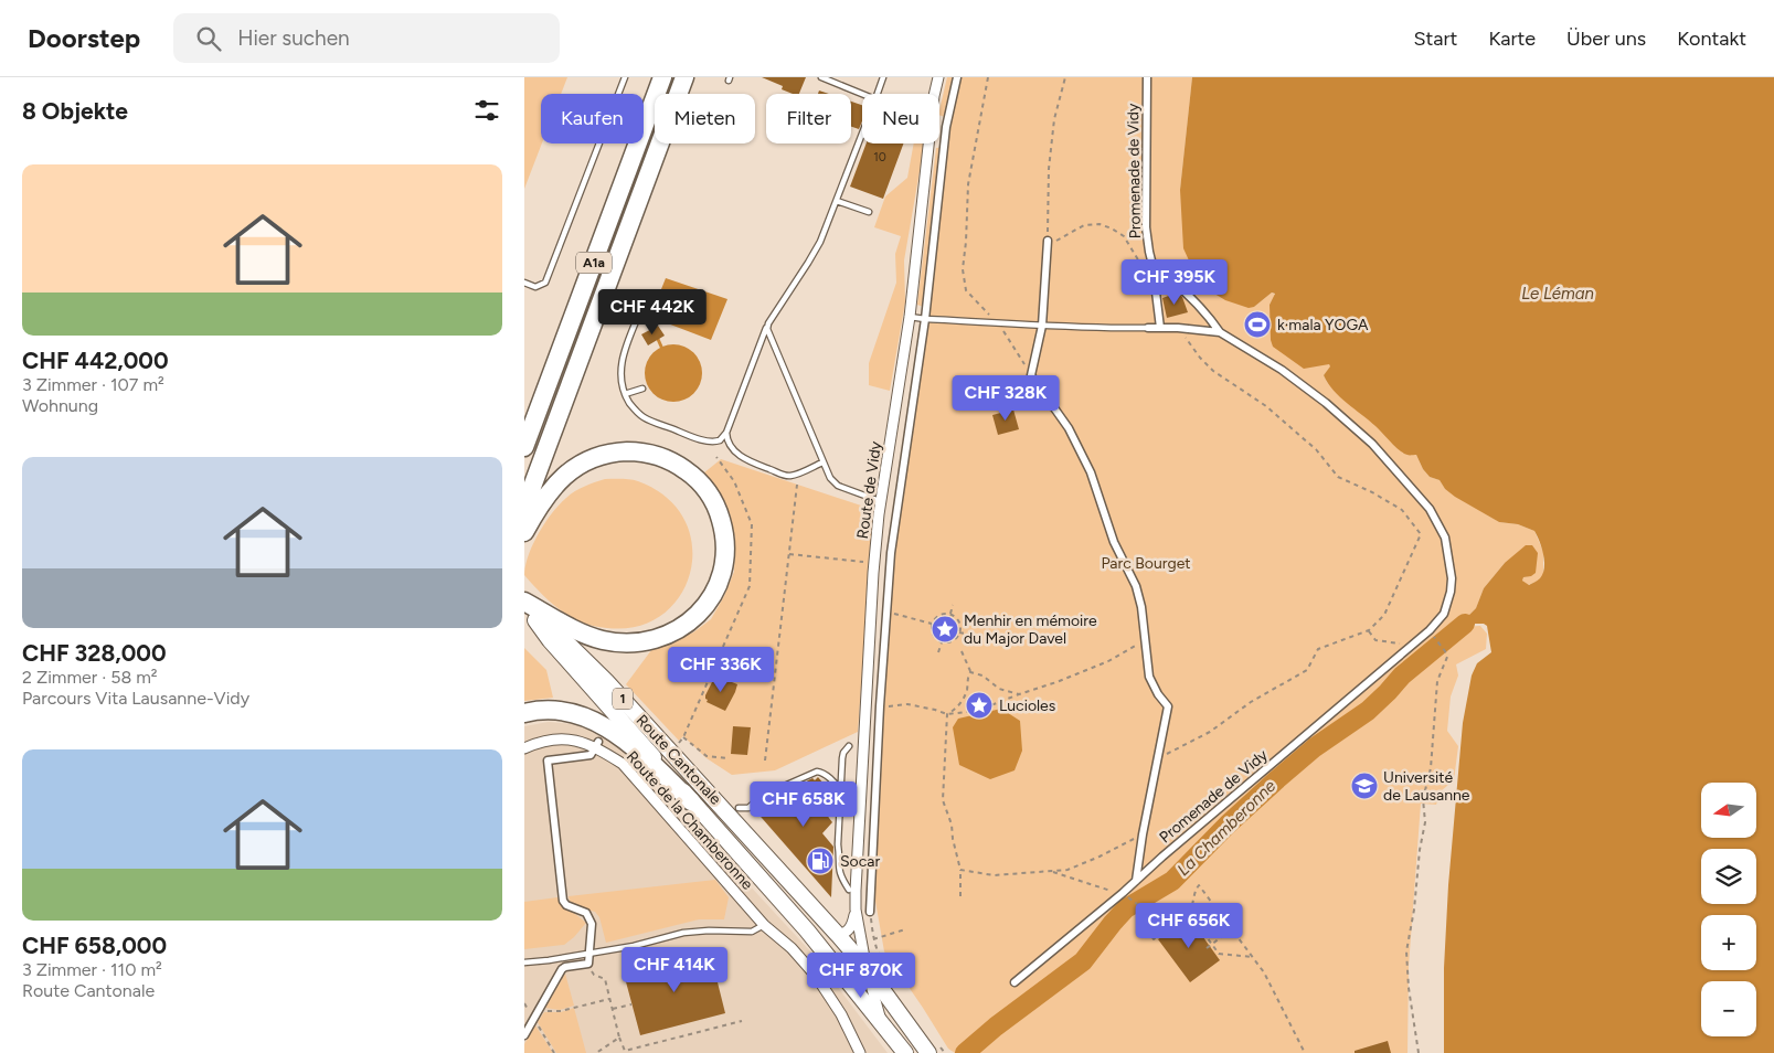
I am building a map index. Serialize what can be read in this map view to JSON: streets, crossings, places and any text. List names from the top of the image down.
{
  "streets": {
    "highway": ["A1a"],
    "main road": ["1", "Route Cantonale"],
    "street": ["Promenade de Vidy", "Route de Vidy", "Route de la Chamberonne"]
  },
  "crossings": [
    ["Route de Vidy", "Route Cantonale"]
  ],
  "water": ["Le Léman", "La Chamberonne"],
  "parks": ["Parc Bourget"],
  "places": {
    "sports": ["k·mala YOGA"],
    "place": ["Menhir en mémoire du Major Davel", "Lucioles"],
    "school or university": ["Université de Lausanne"],
    "fuel station": ["Socar"]
  },
  "house_numbers": ["10"],
  "north": "left",
  "page": {
    "header": "Doorstep",
    "search": "Hier suchen",
    "nav": [
      "Start",
      "Karte",
      "Über uns",
      "Kontakt"
    ],
    "heading": "8 Objekte",
    "chip": [
      "Kaufen",
      "Mieten",
      "Filter",
      "Neu"
    ],
    "list": [
      {
        "name": "CHF 442,000",
        "note": "3 Zimmer · 107 m² · Wohnung"
      },
      {
        "name": "CHF 328,000",
        "note": "2 Zimmer · 58 m² · Parcours Vita Lausanne-Vidy"
      },
      {
        "name": "CHF 658,000",
        "note": "3 Zimmer · 110 m² · Route Cantonale"
      }
    ],
    "price": [
      "CHF 395K",
      "CHF 442K",
      "CHF 328K",
      "CHF 336K",
      "CHF 658K",
      "CHF 656K",
      "CHF 414K",
      "CHF 870K"
    ],
    "map_buttons": ["+", "−"]
  }
}
